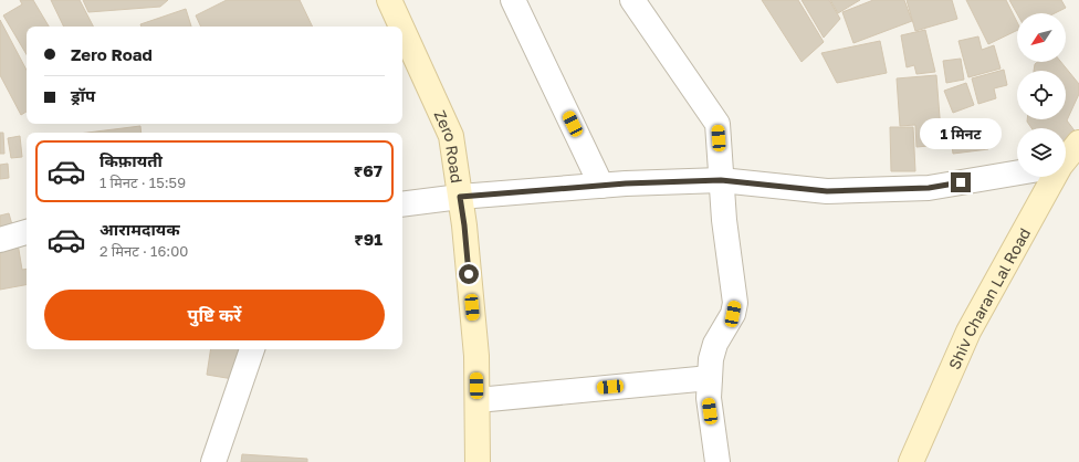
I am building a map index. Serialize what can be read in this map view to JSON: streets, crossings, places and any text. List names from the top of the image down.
{
  "streets": {
    "street": ["Zero Road", "Shiv Charan Lal Road"]
  },
  "north": "bottom left",
  "page": {
    "banner": ["Zero Road", "ड्रॉप"],
    "bubble": "1 मिनट",
    "list": [
      {
        "name": "किफ़ायती",
        "note": "1 मिनट · 15:59",
        "value": "₹67"
      },
      {
        "name": "आरामदायक",
        "note": "2 मिनट · 16:00",
        "value": "₹91"
      }
    ],
    "buttons": "पुष्टि करें"
  }
}
